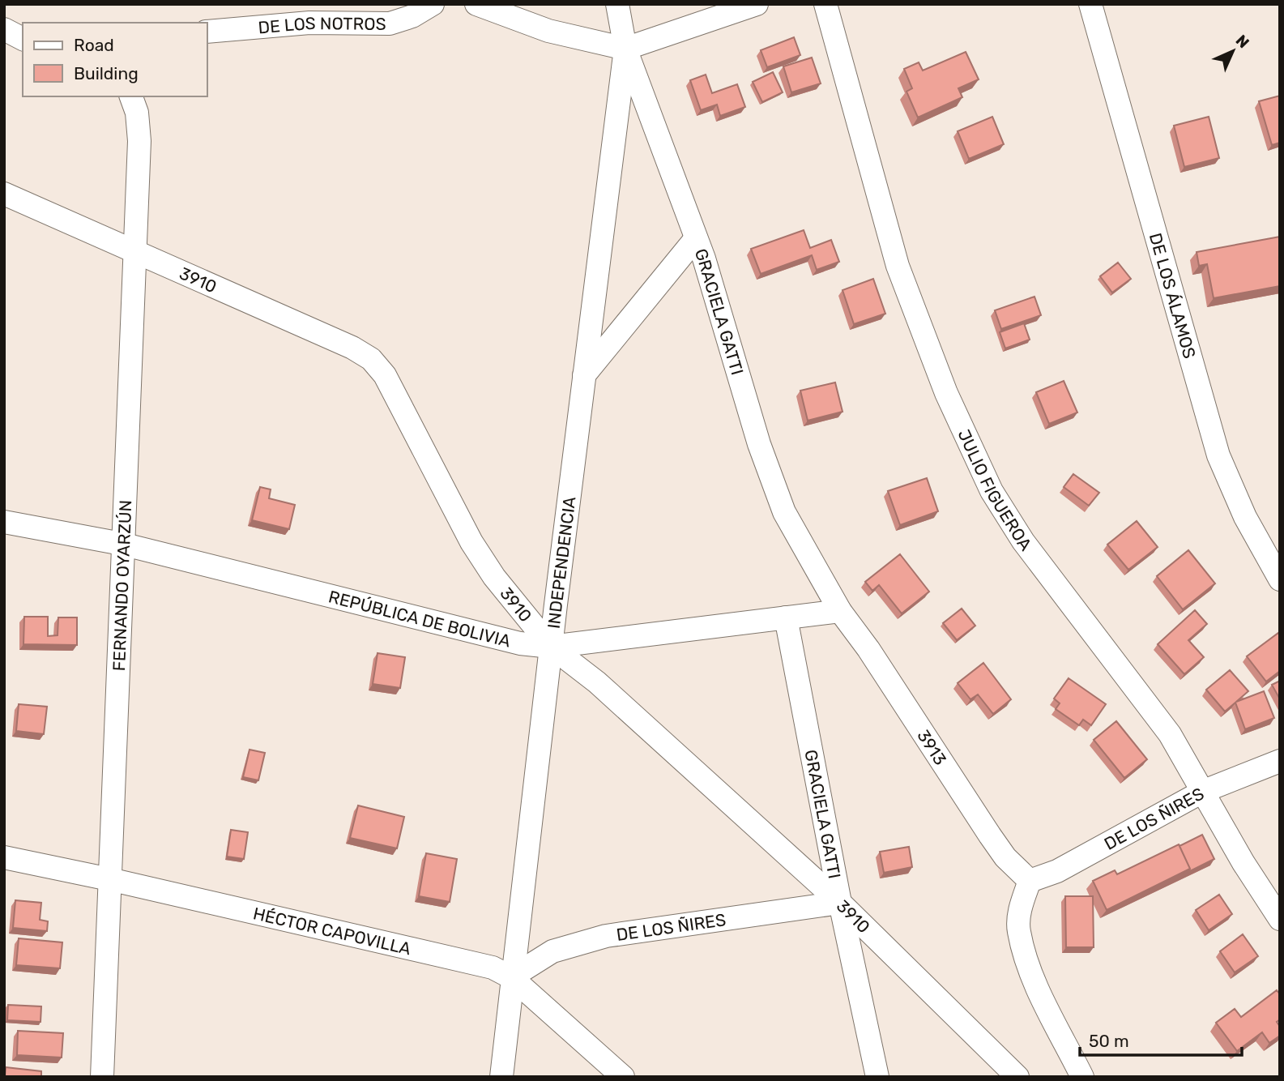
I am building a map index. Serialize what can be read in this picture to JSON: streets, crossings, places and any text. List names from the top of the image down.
{
  "streets": {
    "street": [
      "DE LOS NOTROS",
      "3910",
      "DE LOS ÁLAMOS",
      "GRACIELA GATTI",
      "JULIO FIGUEROA",
      "INDEPENDENCIA",
      "FERNANDO OYARZÚN",
      "REPÚBLICA DE BOLIVIA",
      "3913",
      "DE LOS ÑIRES",
      "HÉCTOR CAPOVILLA"
    ]
  },
  "crossings": [
    ["3910", "GRACIELA GATTI"],
    ["3910", "INDEPENDENCIA"],
    ["3910", "FERNANDO OYARZÚN"],
    ["3910", "REPÚBLICA DE BOLIVIA"],
    ["3910", "DE LOS ÑIRES"],
    ["GRACIELA GATTI", "INDEPENDENCIA"],
    ["GRACIELA GATTI", "REPÚBLICA DE BOLIVIA"],
    ["GRACIELA GATTI", "3913"],
    ["GRACIELA GATTI", "DE LOS ÑIRES"],
    ["JULIO FIGUEROA", "DE LOS ÑIRES"],
    ["INDEPENDENCIA", "REPÚBLICA DE BOLIVIA"],
    ["INDEPENDENCIA", "DE LOS ÑIRES"],
    ["INDEPENDENCIA", "HÉCTOR CAPOVILLA"],
    ["FERNANDO OYARZÚN", "REPÚBLICA DE BOLIVIA"],
    ["FERNANDO OYARZÚN", "HÉCTOR CAPOVILLA"],
    ["REPÚBLICA DE BOLIVIA", "3913"],
    ["3913", "DE LOS ÑIRES"],
    ["DE LOS ÑIRES", "HÉCTOR CAPOVILLA"]
  ],
  "legend": ["Road", "Building"],
  "scale_bar": "50 m",
  "north": "top right"
}
